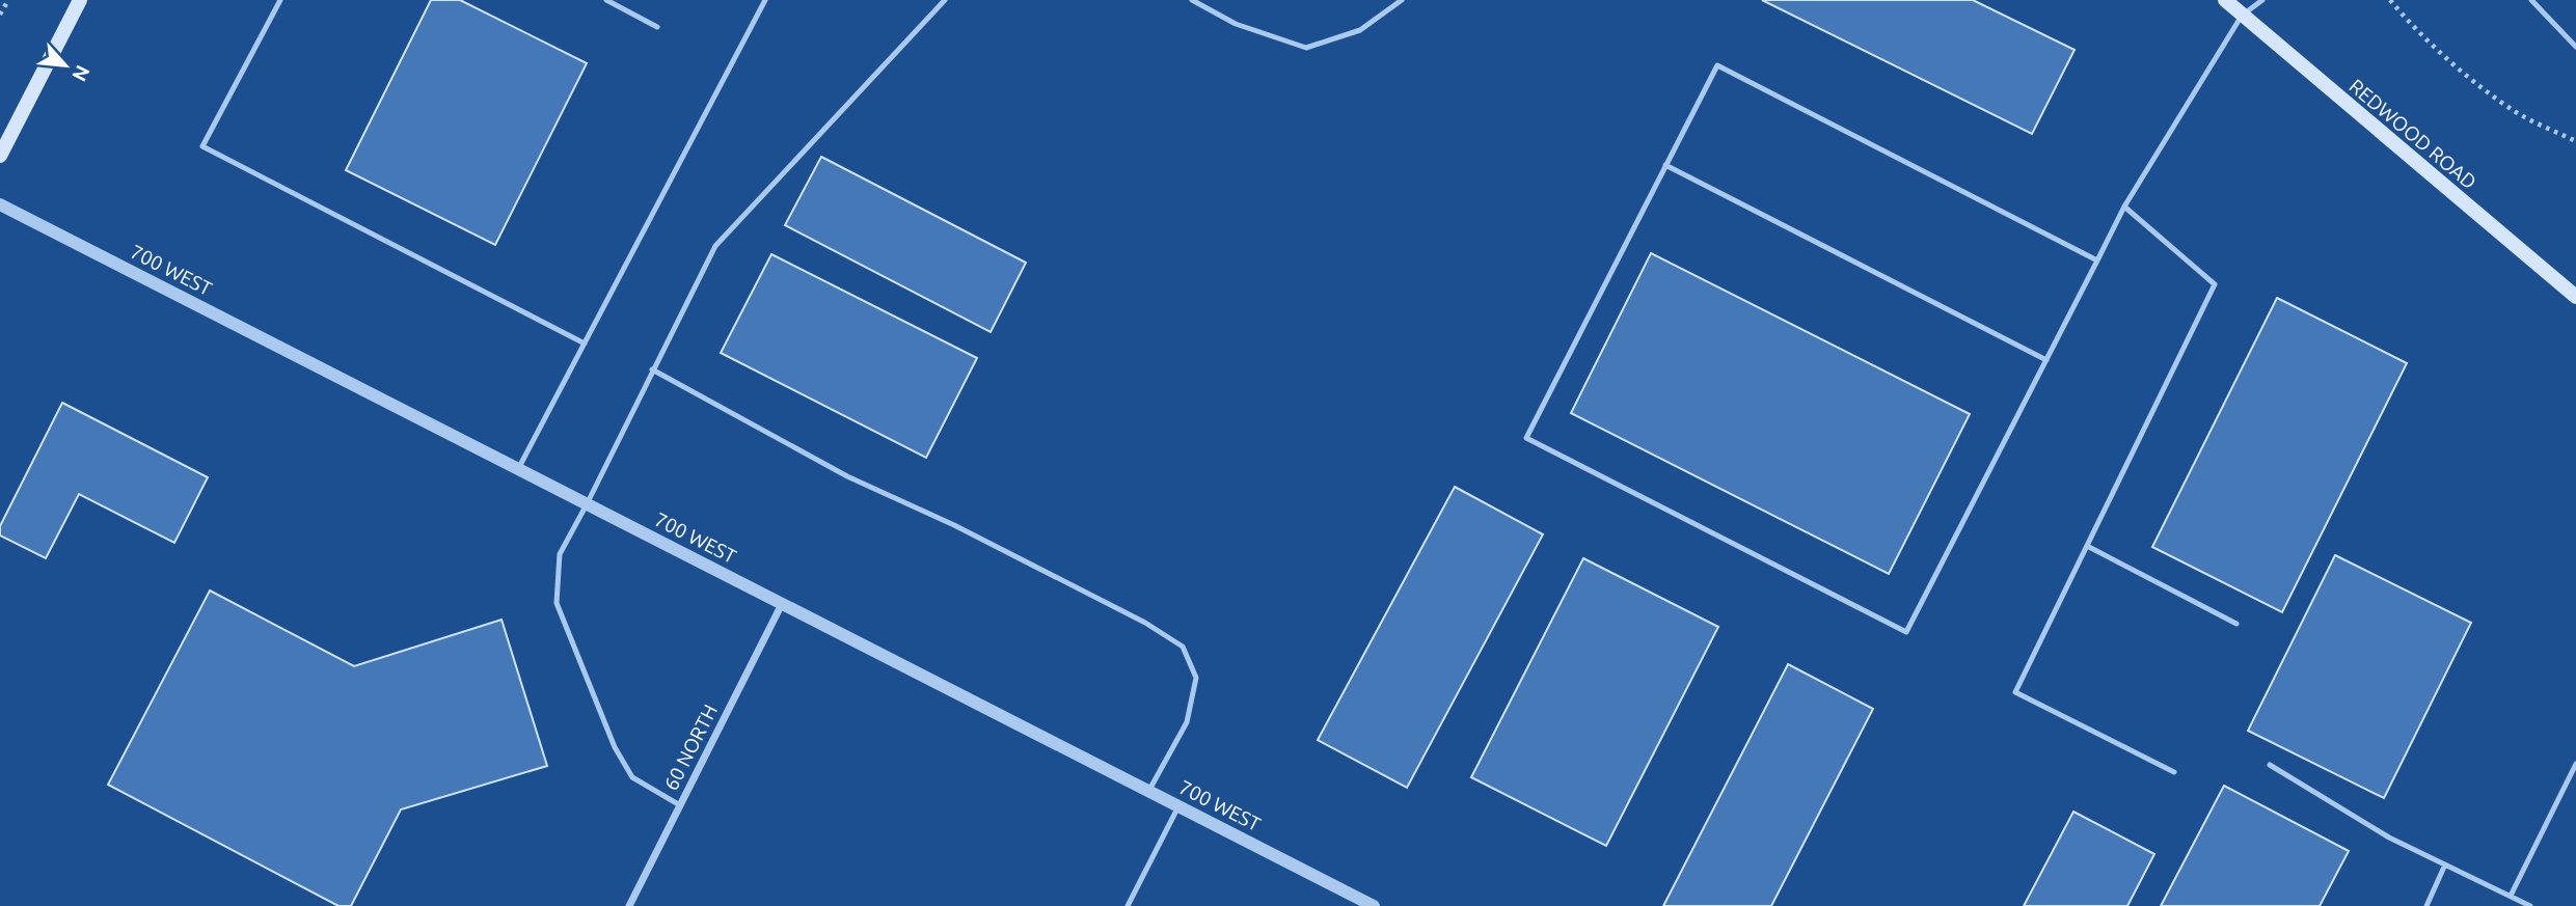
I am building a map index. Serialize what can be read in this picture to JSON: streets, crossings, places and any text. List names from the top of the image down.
{
  "streets": {
    "main road": ["REDWOOD ROAD"],
    "street": ["700 WEST", "60 NORTH"]
  },
  "crossings": [
    ["700 WEST", "60 NORTH"]
  ],
  "north": "bottom right"
}
